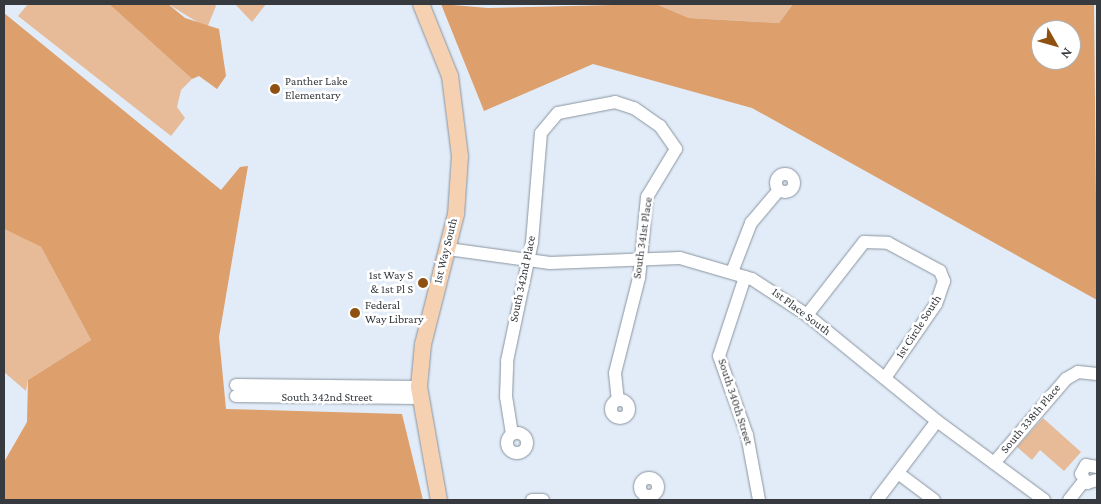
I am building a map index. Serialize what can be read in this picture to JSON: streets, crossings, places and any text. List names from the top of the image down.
{
  "streets": {
    "main road": ["1st Way South"],
    "street": [
      "South 341st Place",
      "South 342nd Place",
      "1st Place South",
      "1st Circle South",
      "South 342nd Street",
      "South 340th Street",
      "South 338th Place"
    ]
  },
  "crossings": [
    ["South 341st Place", "South 342nd Place"],
    ["South 341st Place", "1st Place South"],
    ["1st Way South", "1st Place South"],
    ["1st Way South", "South 342nd Street"],
    ["South 342nd Place", "1st Place South"],
    ["1st Place South", "1st Circle South"],
    ["1st Place South", "South 340th Street"],
    ["1st Place South", "South 338th Place"]
  ],
  "places": ["Panther Lake Elementary", "1st Way S & 1st Pl S", "Federal Way Library"],
  "north": "bottom right"
}
